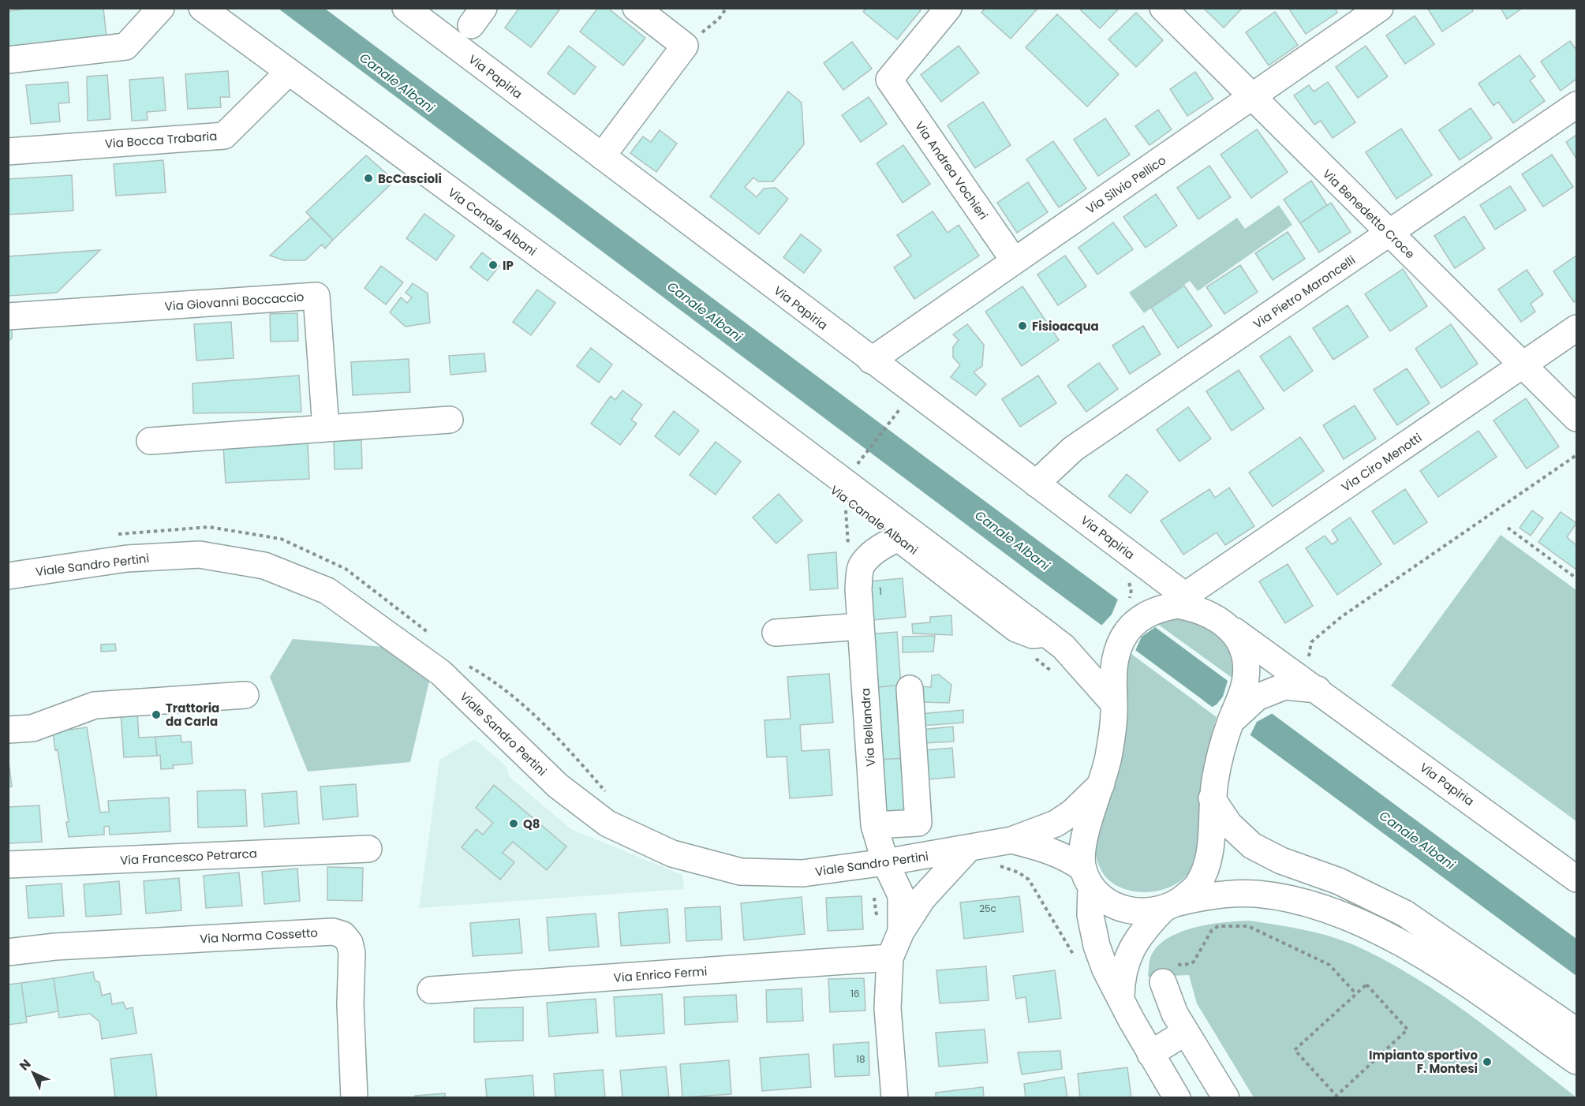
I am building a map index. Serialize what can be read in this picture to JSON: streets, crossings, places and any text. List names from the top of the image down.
{
  "streets": {
    "main road": [
      "Via Papiria",
      "Via Bocca Trabaria",
      "Via Andrea Vochieri",
      "Via Silvio Pellico",
      "Via Benedetto Croce",
      "Via Canale Albani",
      "Via Pietro Maroncelli",
      "Via Giovanni Boccaccio",
      "Via Ciro Menotti",
      "Viale Sandro Pertini",
      "Via Bellandra",
      "Via Francesco Petrarca",
      "Via Norma Cossetto",
      "Via Enrico Fermi"
    ]
  },
  "crossings": [
    ["Via Papiria", "Via Silvio Pellico"],
    ["Via Papiria", "Via Pietro Maroncelli"],
    ["Via Papiria", "Via Ciro Menotti"],
    ["Via Bocca Trabaria", "Via Canale Albani"],
    ["Via Andrea Vochieri", "Via Silvio Pellico"],
    ["Via Silvio Pellico", "Via Benedetto Croce"],
    ["Via Benedetto Croce", "Via Pietro Maroncelli"],
    ["Via Benedetto Croce", "Via Ciro Menotti"],
    ["Via Canale Albani", "Via Bellandra"],
    ["Viale Sandro Pertini", "Via Bellandra"],
    ["Via Bellandra", "Via Enrico Fermi"]
  ],
  "water": ["Canale Albani"],
  "places": [
    "BcCascioli",
    "IP",
    "Fisioacqua",
    "Trattoria da Carla",
    "Q8",
    "Impianto sportivo F. Montesi"
  ],
  "house_numbers": [
    "1",
    "25c",
    "16",
    "18"
  ],
  "north": "top left"
}
